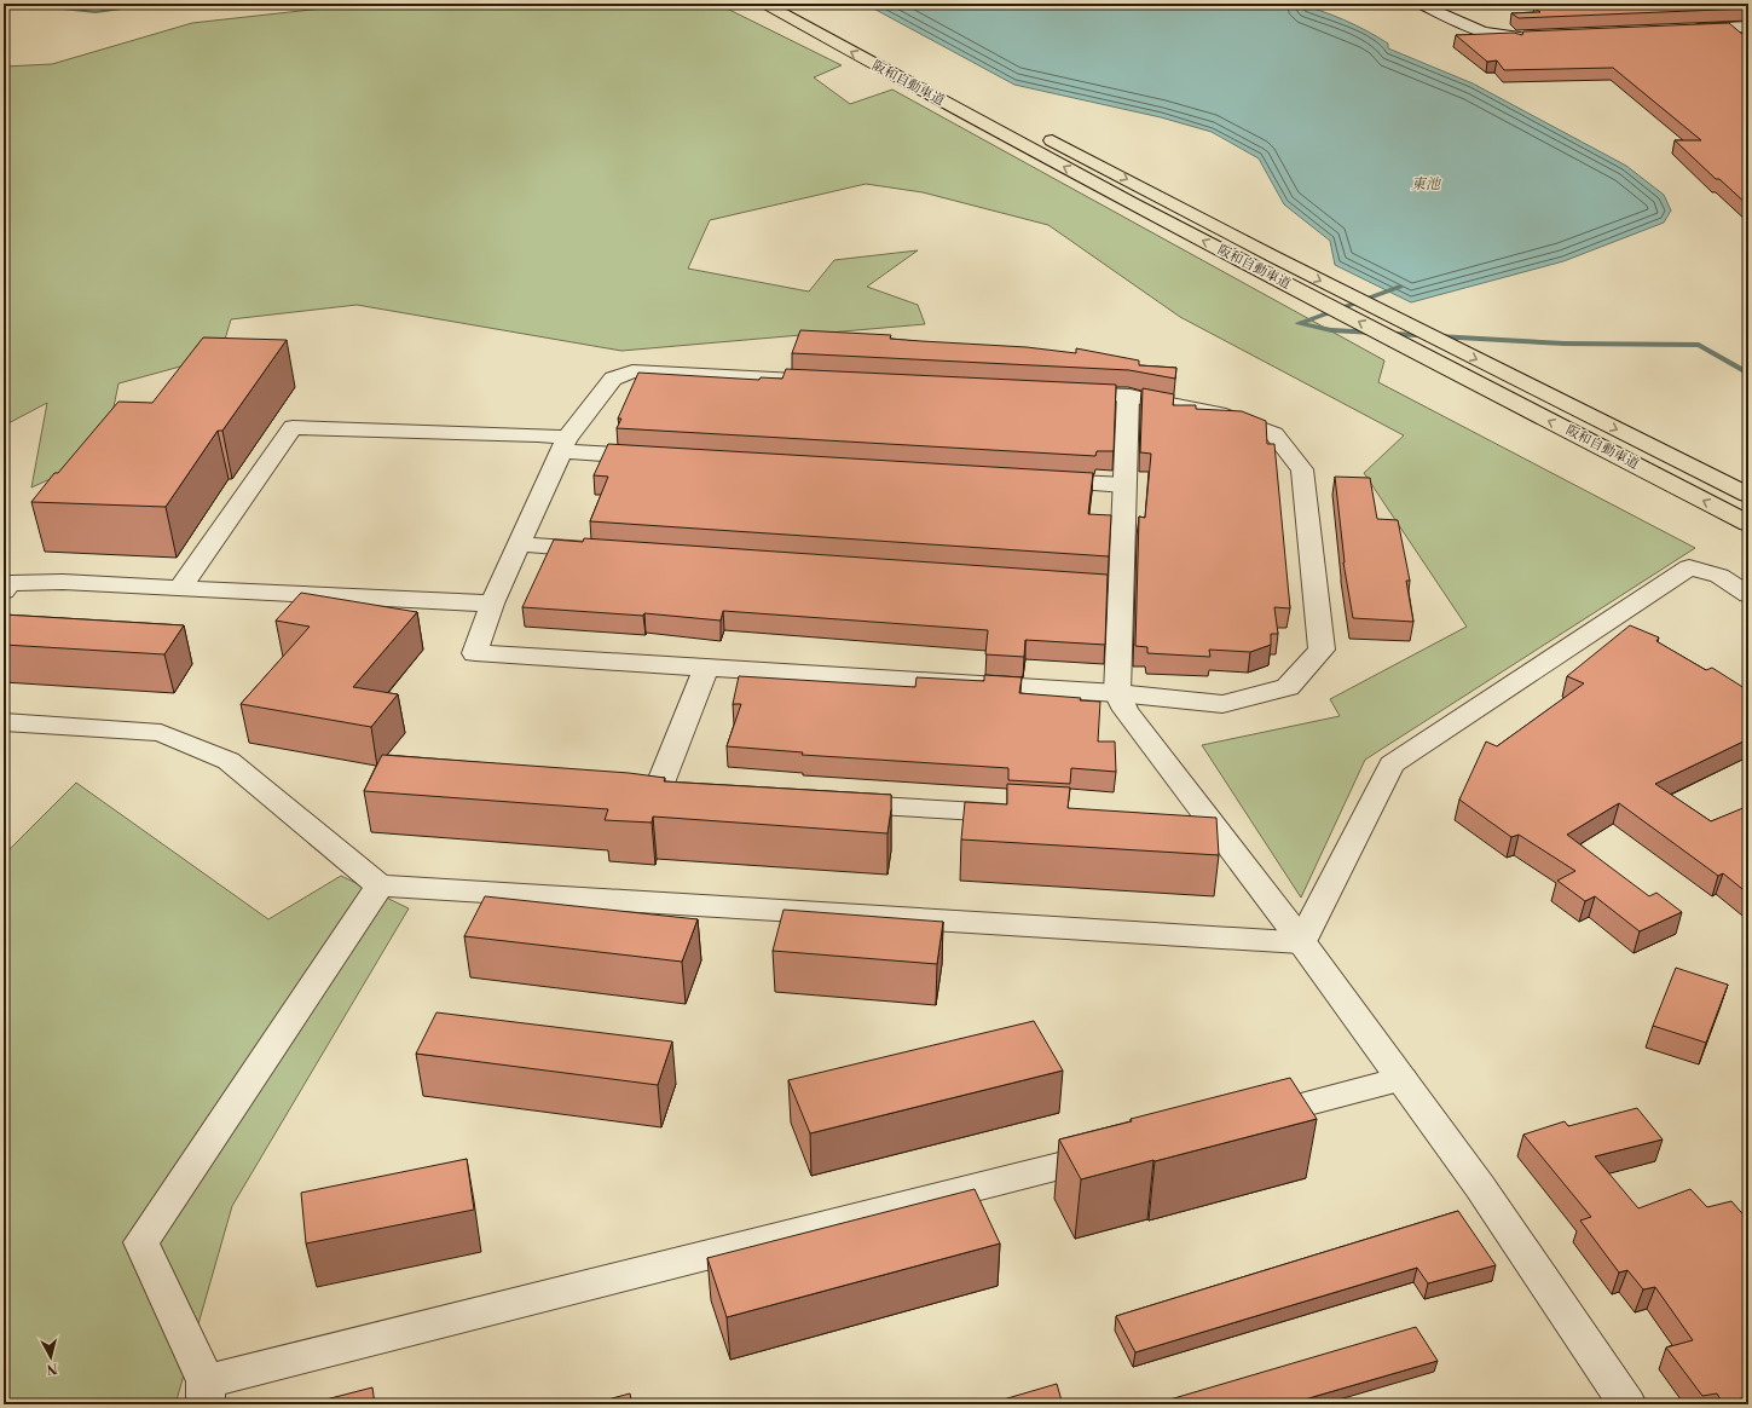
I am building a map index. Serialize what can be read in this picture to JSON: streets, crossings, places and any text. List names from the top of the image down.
{
  "streets": {
    "highway": ["阪和自動車道"]
  },
  "water": ["東池"],
  "north": "bottom"
}
